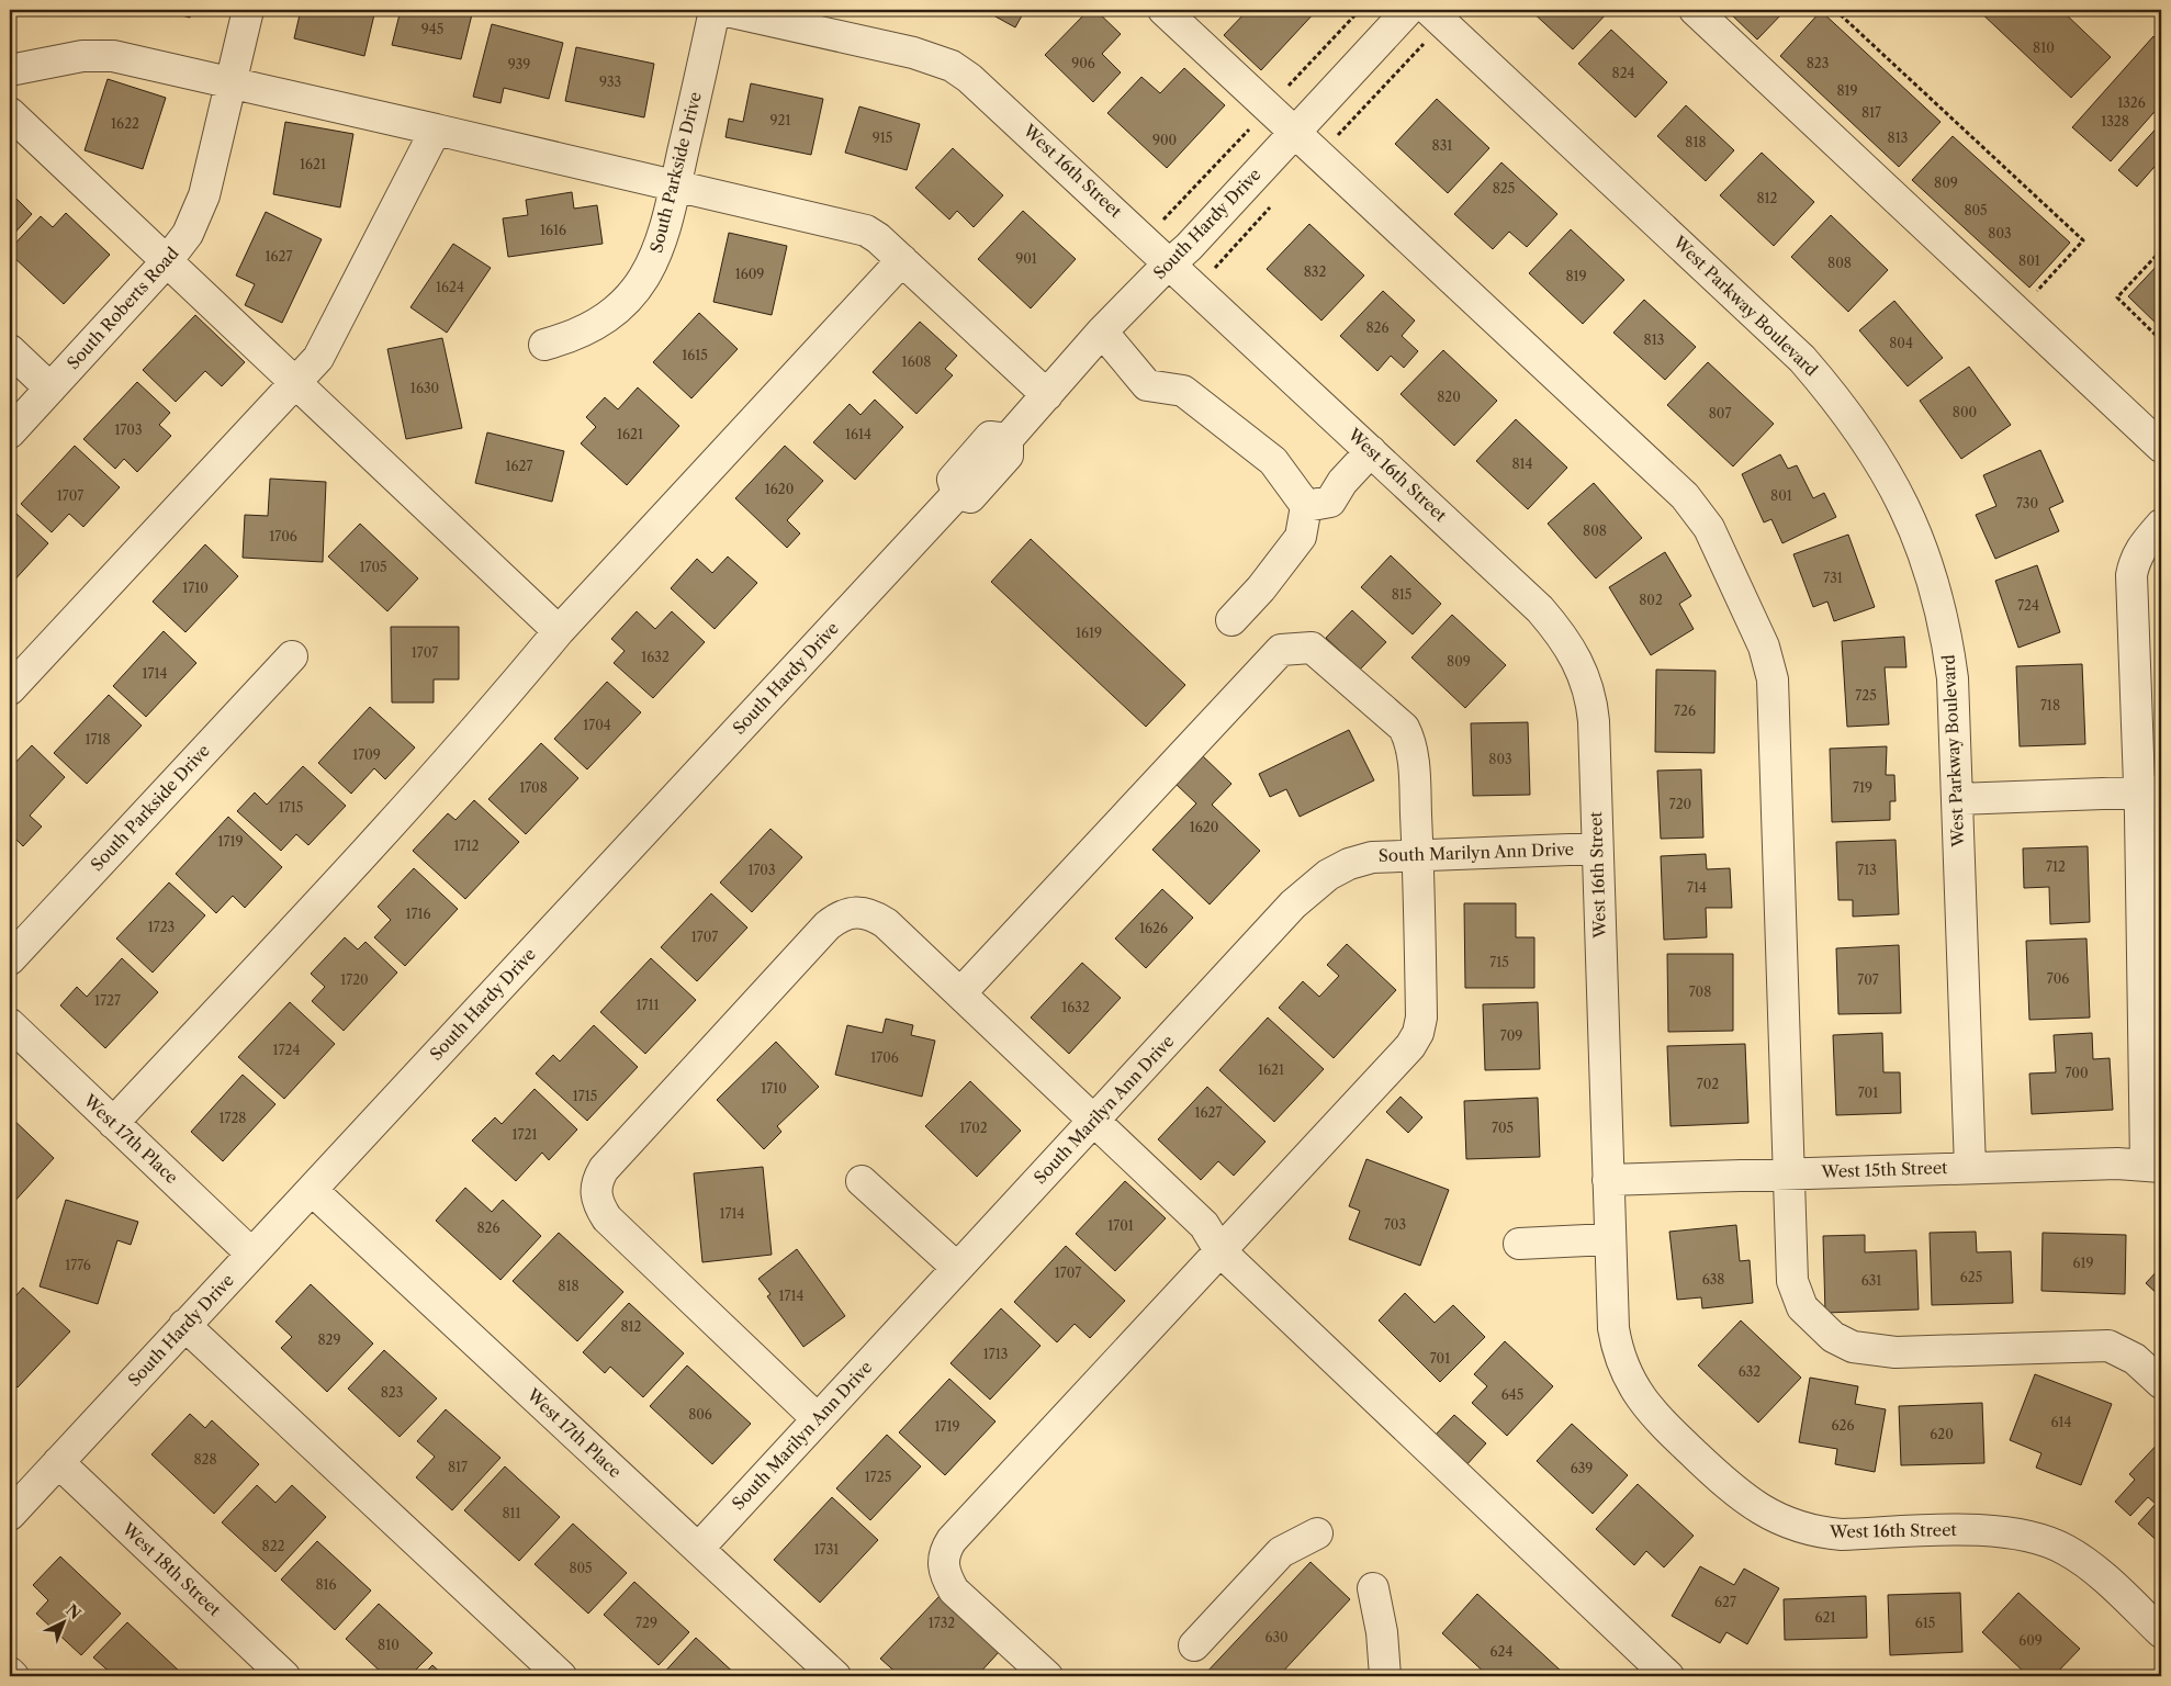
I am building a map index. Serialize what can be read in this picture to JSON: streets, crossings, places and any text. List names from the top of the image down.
{
  "streets": {
    "street": [
      "West 16th Street",
      "South Parkside Drive",
      "South Hardy Drive",
      "West Parkway Boulevard",
      "South Roberts Road",
      "South Marilyn Ann Drive",
      "West 17th Place",
      "West 15th Street",
      "West 18th Street"
    ]
  },
  "crossings": [
    ["West 16th Street", "South Hardy Drive"],
    ["West 16th Street", "South Marilyn Ann Drive"],
    ["West 16th Street", "West 15th Street"],
    ["South Hardy Drive", "West 17th Place"],
    ["South Hardy Drive", "West 18th Street"],
    ["West Parkway Boulevard", "West 15th Street"],
    ["South Marilyn Ann Drive", "West 17th Place"]
  ],
  "house_numbers": [
    "945",
    "810",
    "906",
    "823",
    "939",
    "824",
    "933",
    "819",
    "1326",
    "817",
    "921",
    "1328",
    "1622",
    "915",
    "813",
    "900",
    "818",
    "831",
    "1621",
    "809",
    "825",
    "812",
    "805",
    "1616",
    "803",
    "1627",
    "901",
    "801",
    "808",
    "832",
    "1609",
    "819",
    "1624",
    "826",
    "813",
    "804",
    "1615",
    "1608",
    "1630",
    "820",
    "800",
    "807",
    "1703",
    "1621",
    "1614",
    "814",
    "1627",
    "1620",
    "1707",
    "801",
    "730",
    "808",
    "1706",
    "1705",
    "731",
    "1710",
    "815",
    "802",
    "724",
    "1619",
    "1707",
    "1632",
    "809",
    "1714",
    "725",
    "718",
    "726",
    "1704",
    "1718",
    "1709",
    "803",
    "1708",
    "719",
    "720",
    "1715",
    "1620",
    "1719",
    "1712",
    "712",
    "1703",
    "713",
    "714",
    "1716",
    "1723",
    "1626",
    "1707",
    "715",
    "706",
    "1720",
    "707",
    "708",
    "1727",
    "1711",
    "1632",
    "709",
    "1724",
    "1706",
    "1621",
    "700",
    "702",
    "1710",
    "701",
    "1715",
    "1627",
    "1728",
    "1702",
    "705",
    "1721",
    "1714",
    "703",
    "1701",
    "826",
    "619",
    "1776",
    "1707",
    "625",
    "638",
    "631",
    "818",
    "1714",
    "812",
    "829",
    "1713",
    "701",
    "632",
    "823",
    "645",
    "806",
    "614",
    "626",
    "1719",
    "620",
    "828",
    "817",
    "639",
    "1725",
    "811",
    "822",
    "1731",
    "805",
    "816",
    "627",
    "621",
    "729",
    "1732",
    "615",
    "630",
    "609",
    "810",
    "624"
  ],
  "north": "top right"
}
